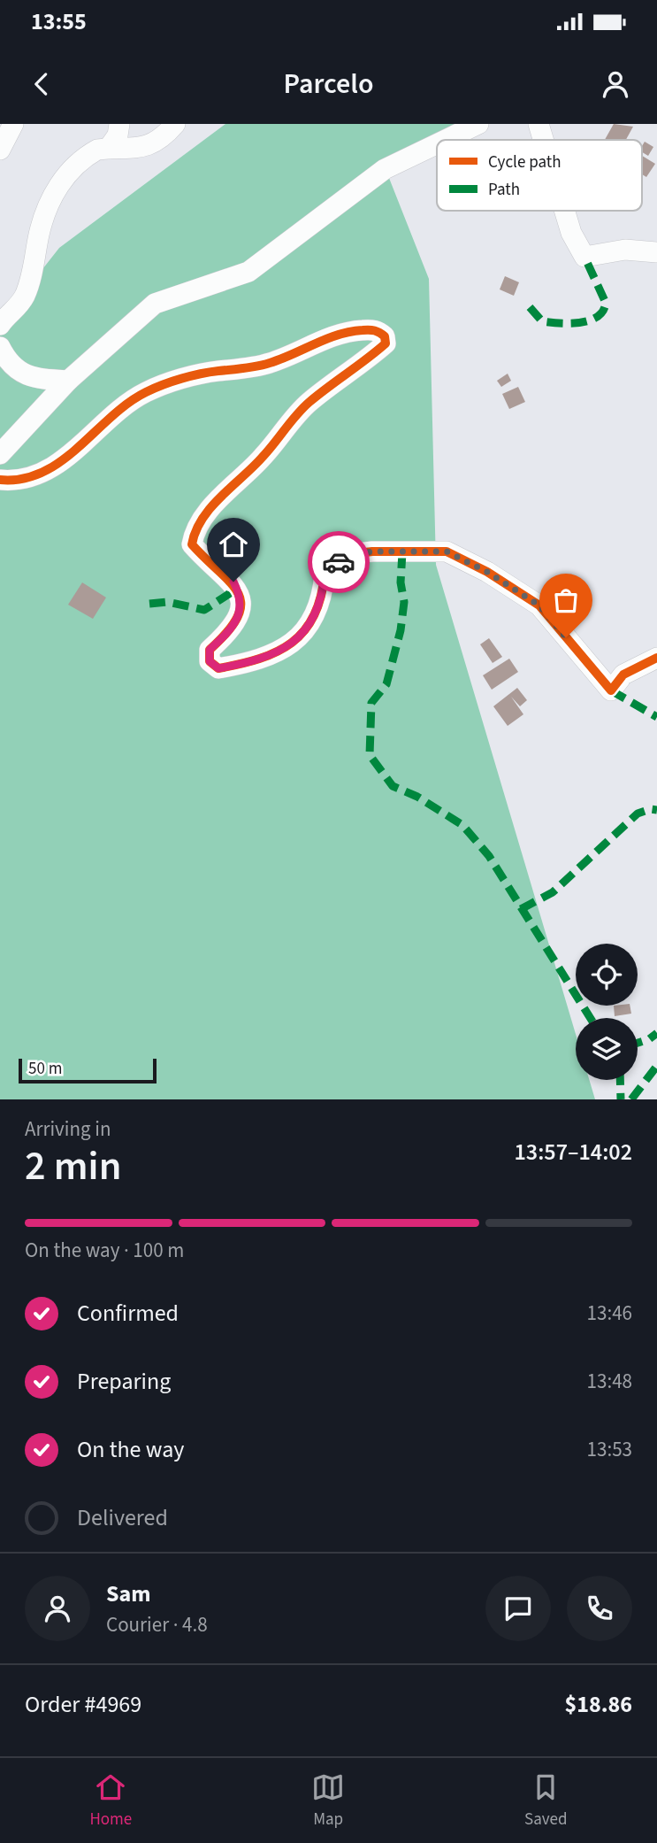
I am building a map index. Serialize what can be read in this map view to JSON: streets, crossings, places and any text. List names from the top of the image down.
{
  "legend": ["Cycle path", "Path"],
  "scale_bar": "50 m",
  "page": {
    "status": "13:55",
    "header": "Parcelo",
    "scale": "50 m",
    "heading": ["2 min", "Arriving in", "13:57–14:02"],
    "panel": [
      "Sam",
      "Courier · 4.8",
      "Order #4969",
      "$18.86"
    ],
    "bar": "On the way · 100 m",
    "list": [
      ["Confirmed", "13:46"],
      ["Preparing", "13:48"],
      ["On the way", "13:53"],
      "Delivered"
    ],
    "tabs": ["Home", "Map", "Saved"]
  }
}
